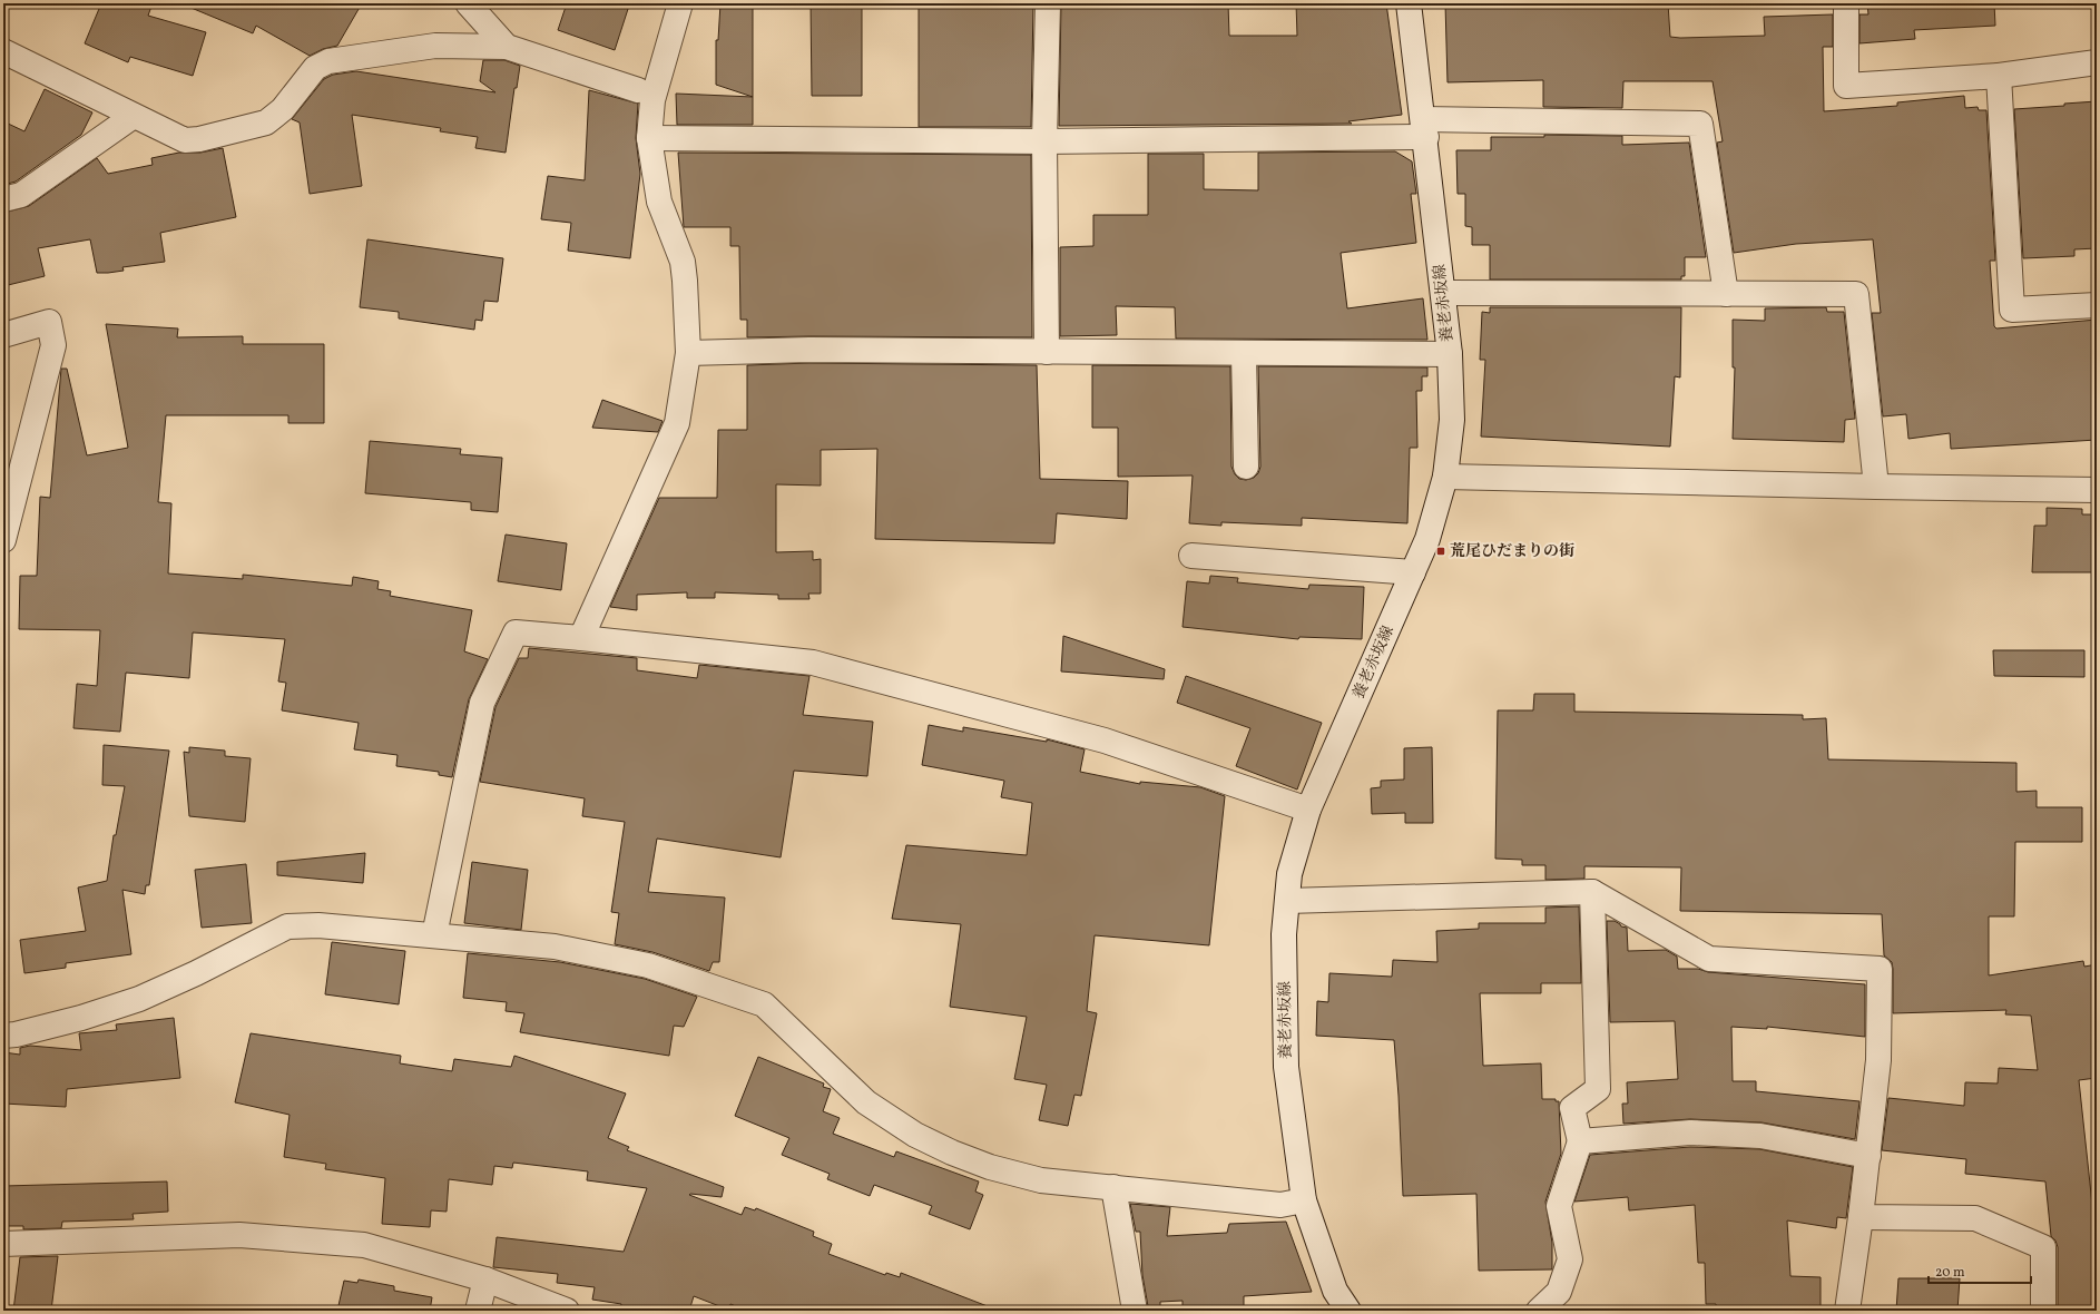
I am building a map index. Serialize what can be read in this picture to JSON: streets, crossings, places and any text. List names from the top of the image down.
{
  "streets": {
    "street": ["養老赤坂線"]
  },
  "places": {
    "transit": ["荒尾ひだまりの街"]
  },
  "scale_bar": "20 m"
}
